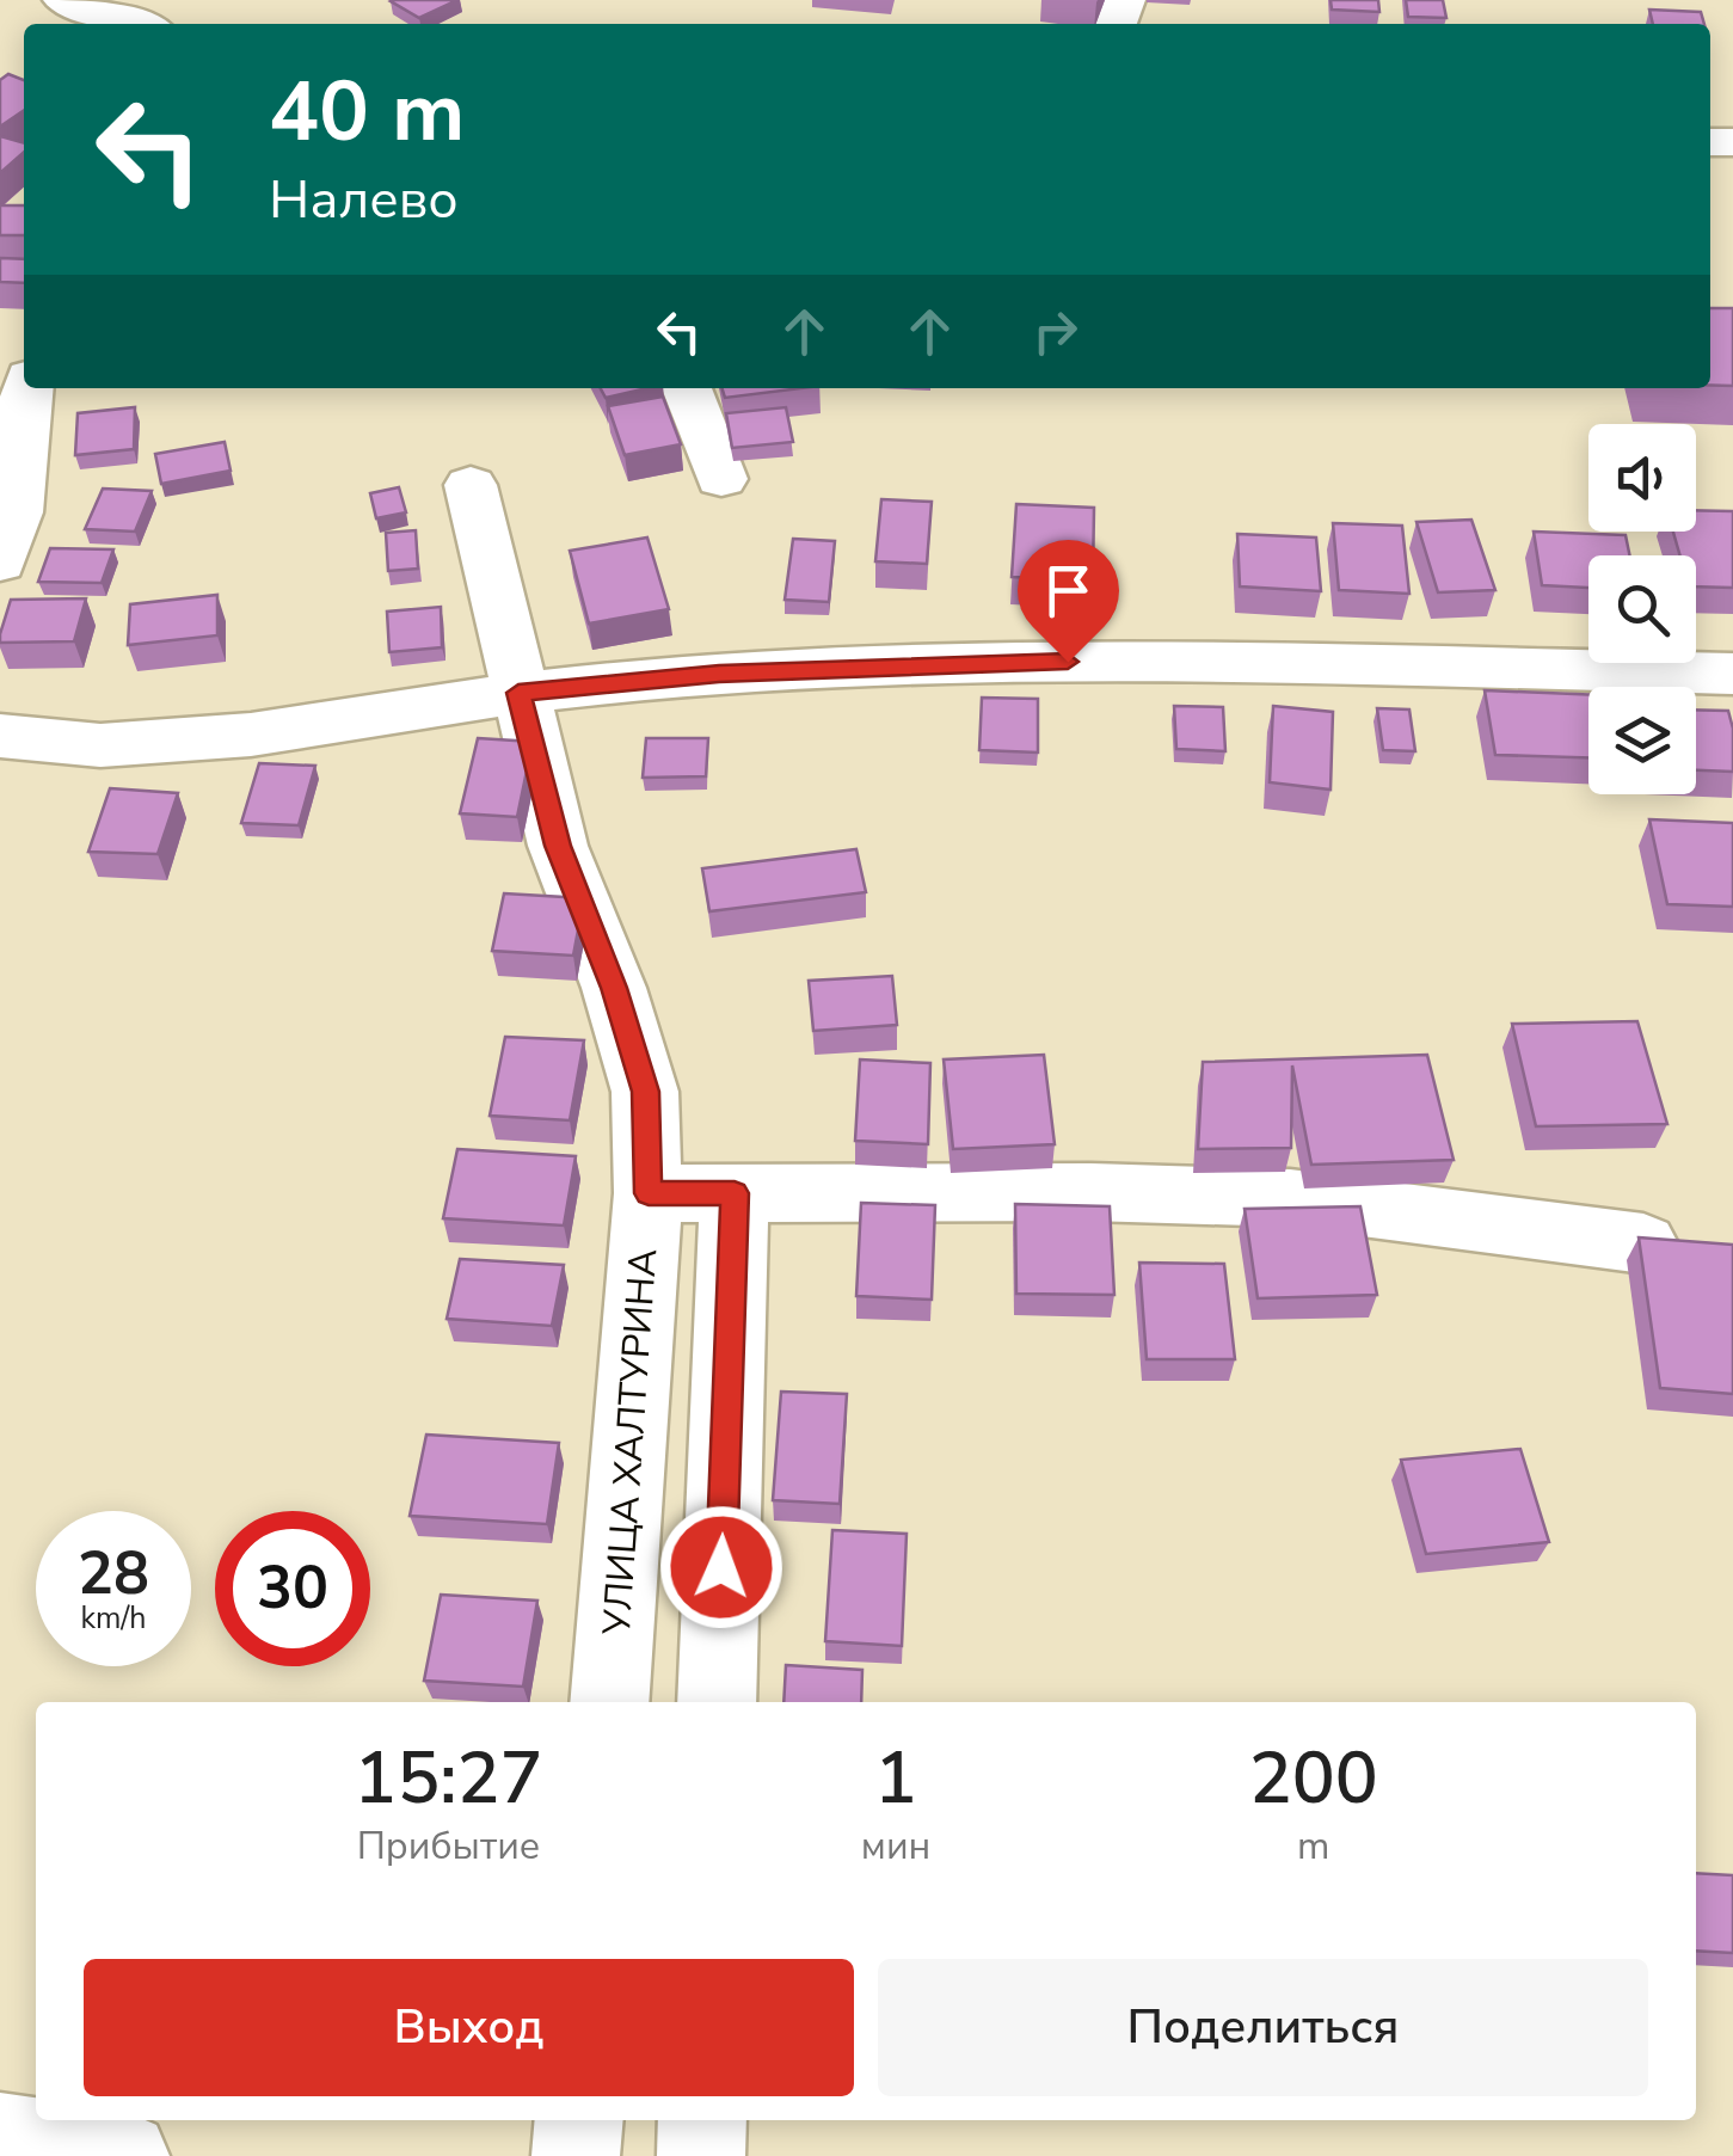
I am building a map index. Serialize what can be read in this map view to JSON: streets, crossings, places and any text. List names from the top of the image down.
{
  "streets": {
    "street": ["УЛИЦА ХАЛТУРИНА"]
  },
  "page": {
    "turn": ["40 m", "Налево"],
    "speed": "28 km/h",
    "limit": "30",
    "eta": [
      "15:27",
      "Прибытие",
      "1",
      "мин",
      "200",
      "m"
    ],
    "buttons": ["Выход", "Поделиться"]
  }
}
